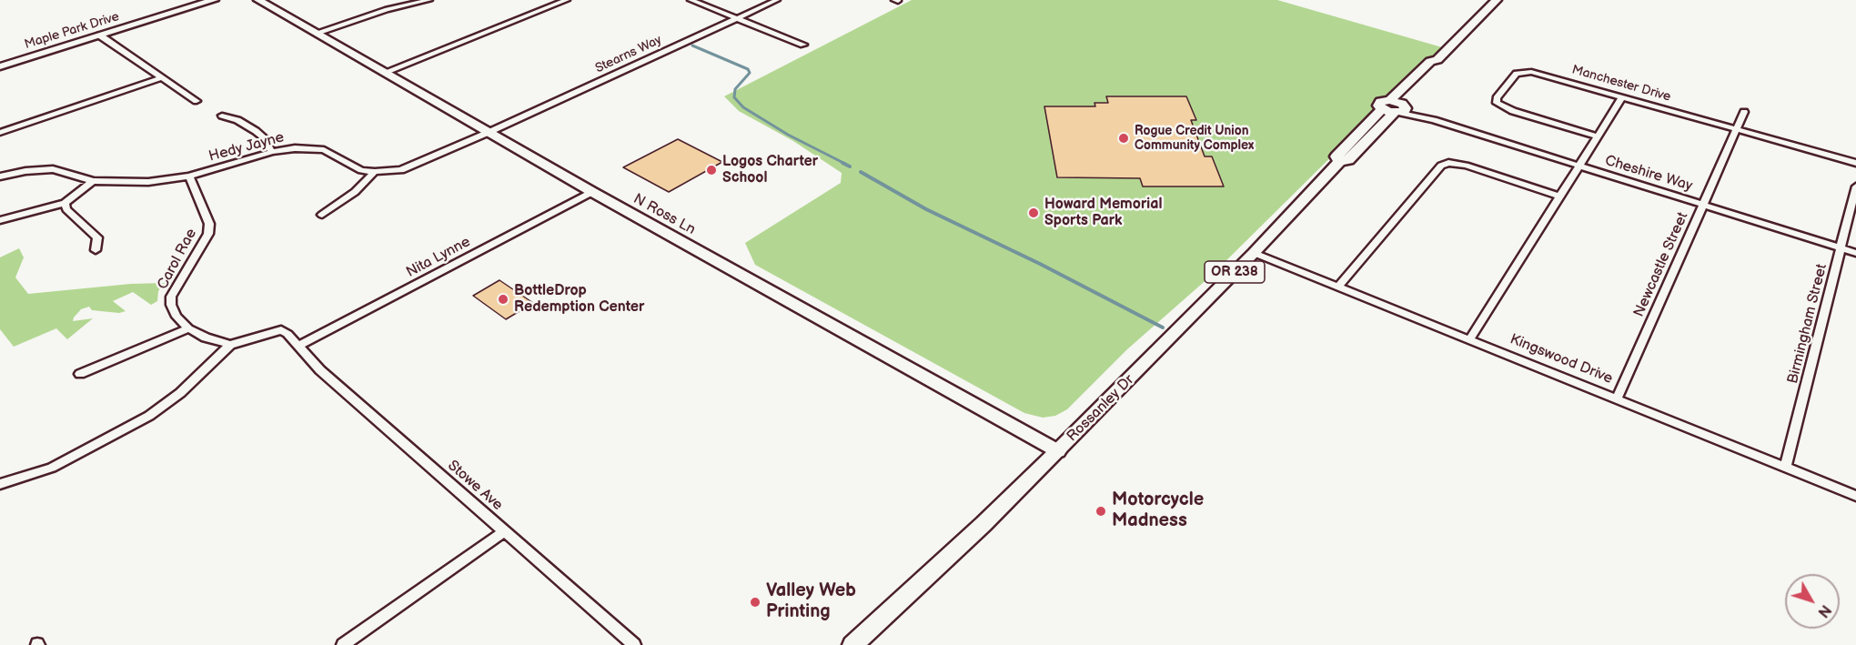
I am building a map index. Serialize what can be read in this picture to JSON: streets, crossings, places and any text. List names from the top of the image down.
{
  "streets": {
    "main road": [
      "Maple Park Drive",
      "N Ross Ln",
      "OR 238",
      "Rossanley Dr"
    ],
    "street": [
      "Stearns Way",
      "Manchester Drive",
      "Hedy Jayne",
      "Cheshire Way",
      "Nita Lynne",
      "Carol Rae",
      "Newcastle Street",
      "Birmingham Street",
      "Kingswood Drive",
      "Stowe Ave"
    ]
  },
  "crossings": [
    ["Stearns Way", "Hedy Jayne"],
    ["Stearns Way", "N Ross Ln"],
    ["Manchester Drive", "Newcastle Street"],
    ["Hedy Jayne", "N Ross Ln"],
    ["Hedy Jayne", "Carol Rae"],
    ["Cheshire Way", "Newcastle Street"],
    ["Cheshire Way", "OR 238"],
    ["Cheshire Way", "Birmingham Street"],
    ["Cheshire Way", "Rossanley Dr"],
    ["N Ross Ln", "Nita Lynne"],
    ["N Ross Ln", "Rossanley Dr"],
    ["Nita Lynne", "Stowe Ave"],
    ["Newcastle Street", "Kingswood Drive"],
    ["OR 238", "Rossanley Dr"],
    ["Birmingham Street", "Kingswood Drive"],
    ["Kingswood Drive", "Rossanley Dr"]
  ],
  "places": [
    "Rogue Credit Union Community Complex",
    "Logos Charter School",
    "Howard Memorial Sports Park",
    "BottleDrop Redemption Center",
    "Motorcycle Madness",
    "Valley Web Printing"
  ],
  "north": "bottom right"
}
